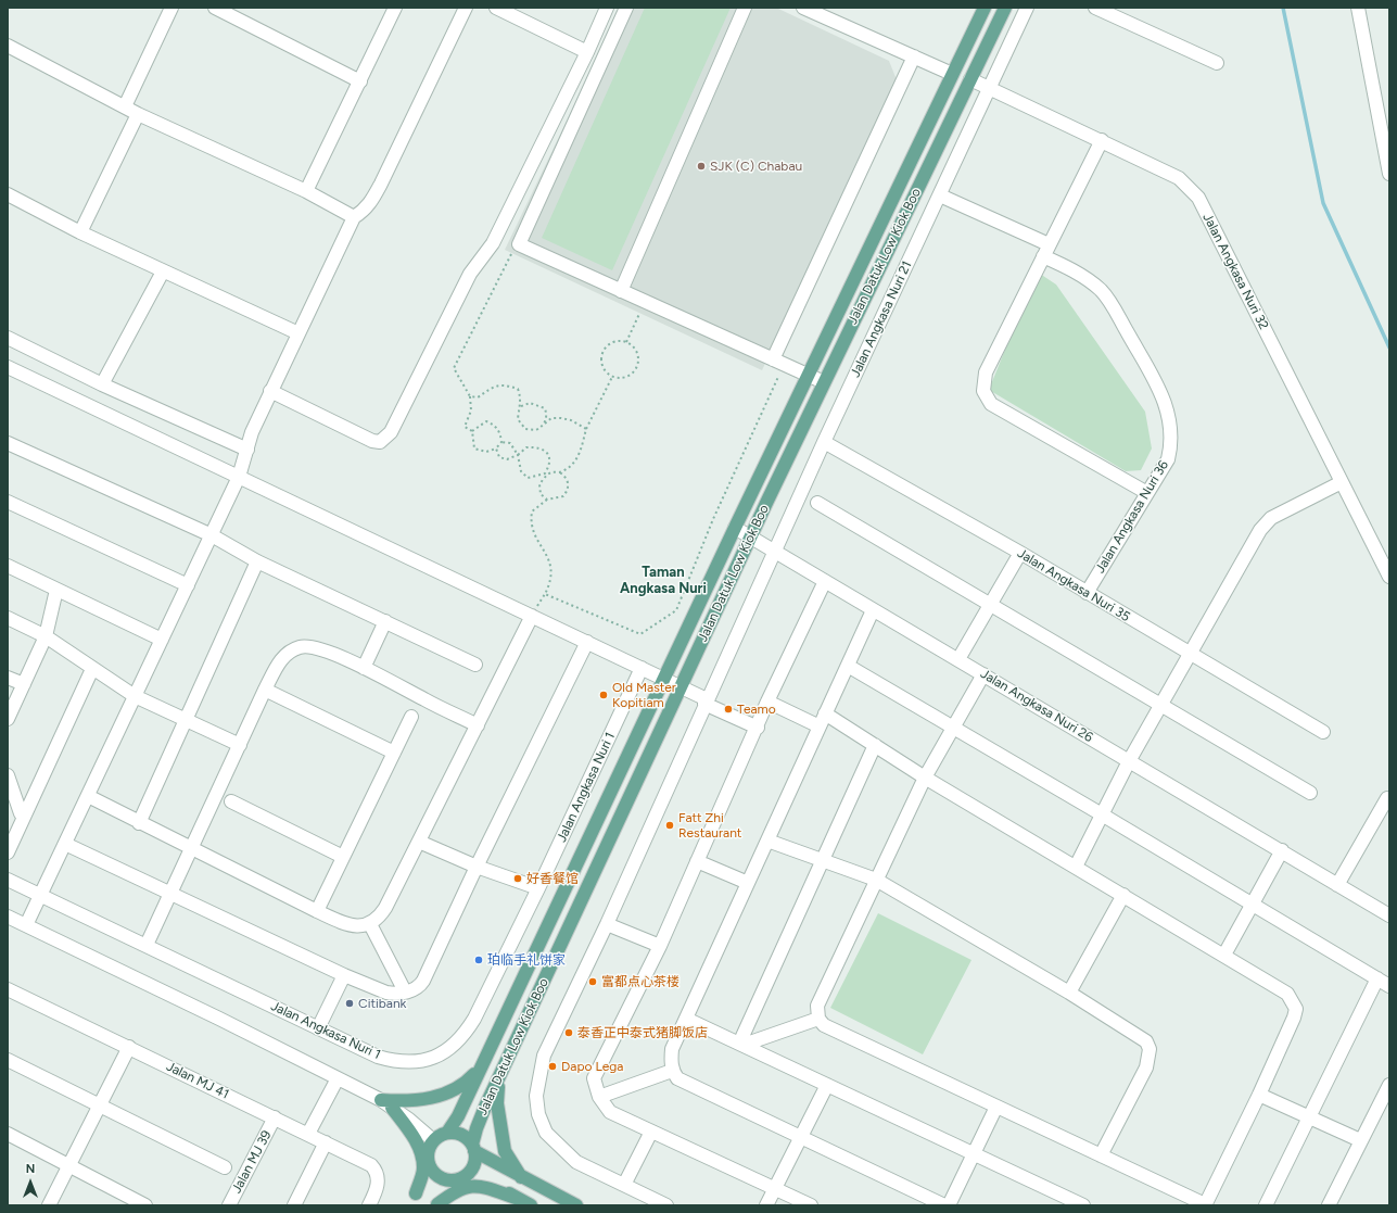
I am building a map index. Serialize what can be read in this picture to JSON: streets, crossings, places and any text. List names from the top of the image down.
{
  "streets": {
    "main road": ["Jalan Datuk Low Kiok Boo"],
    "street": [
      "Jalan Angkasa Nuri 32",
      "Jalan Angkasa Nuri 21",
      "Jalan Angkasa Nuri 36",
      "Jalan Angkasa Nuri 35",
      "Jalan Angkasa Nuri 26",
      "Jalan Angkasa Nuri 1",
      "Jalan MJ 41",
      "Jalan MJ 39"
    ]
  },
  "crossings": [
    ["Jalan Datuk Low Kiok Boo", "Jalan Angkasa Nuri 32"],
    ["Jalan Datuk Low Kiok Boo", "Jalan Angkasa Nuri 26"],
    ["Jalan Angkasa Nuri 32", "Jalan Angkasa Nuri 21"],
    ["Jalan Angkasa Nuri 21", "Jalan Angkasa Nuri 36"],
    ["Jalan Angkasa Nuri 21", "Jalan Angkasa Nuri 35"],
    ["Jalan Angkasa Nuri 21", "Jalan Angkasa Nuri 26"],
    ["Jalan Angkasa Nuri 36", "Jalan Angkasa Nuri 35"],
    ["Jalan MJ 41", "Jalan MJ 39"]
  ],
  "districts": ["Taman Angkasa Nuri"],
  "places": [
    "SJK (C) Chabau",
    "Old Master Kopitiam",
    "Teamo",
    "Fatt Zhi Restaurant",
    "好香餐馆",
    "珀临手礼饼家",
    "富都点心茶楼",
    "Citibank",
    "泰香正中泰式猪脚饭店",
    "Dapo Lega"
  ],
  "north": "top"
}
